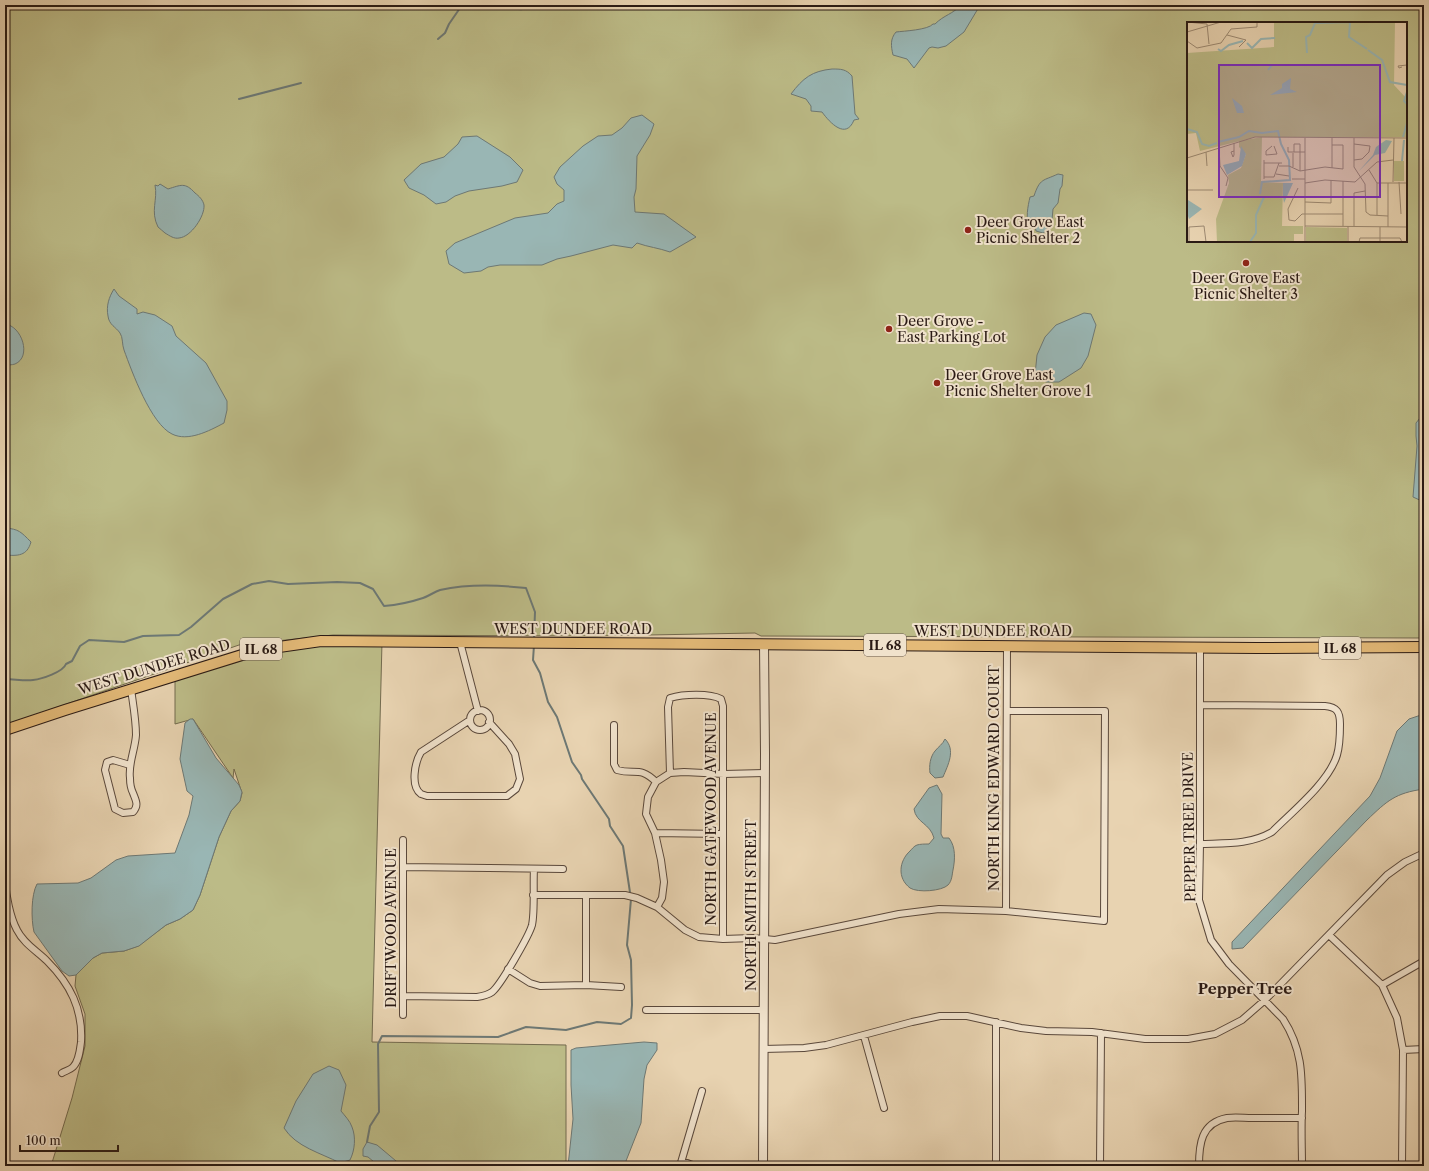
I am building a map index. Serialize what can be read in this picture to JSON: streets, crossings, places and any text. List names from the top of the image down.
{
  "streets": {
    "main road": ["WEST DUNDEE ROAD", "IL 68"],
    "street": [
      "NORTH KING EDWARD COURT",
      "NORTH GATEWOOD AVENUE",
      "PEPPER TREE DRIVE",
      "NORTH SMITH STREET",
      "DRIFTWOOD AVENUE"
    ]
  },
  "crossings": [
    ["WEST DUNDEE ROAD", "IL 68"],
    ["WEST DUNDEE ROAD", "NORTH KING EDWARD COURT"],
    ["WEST DUNDEE ROAD", "PEPPER TREE DRIVE"],
    ["WEST DUNDEE ROAD", "NORTH SMITH STREET"],
    ["IL 68", "PEPPER TREE DRIVE"]
  ],
  "districts": ["Pepper Tree"],
  "places": [
    "Deer Grove East Picnic Shelter 2",
    "Deer Grove East Picnic Shelter 3",
    "Deer Grove - East Parking Lot",
    "Deer Grove East Picnic Shelter Grove 1"
  ],
  "scale_bar": "100 m"
}
